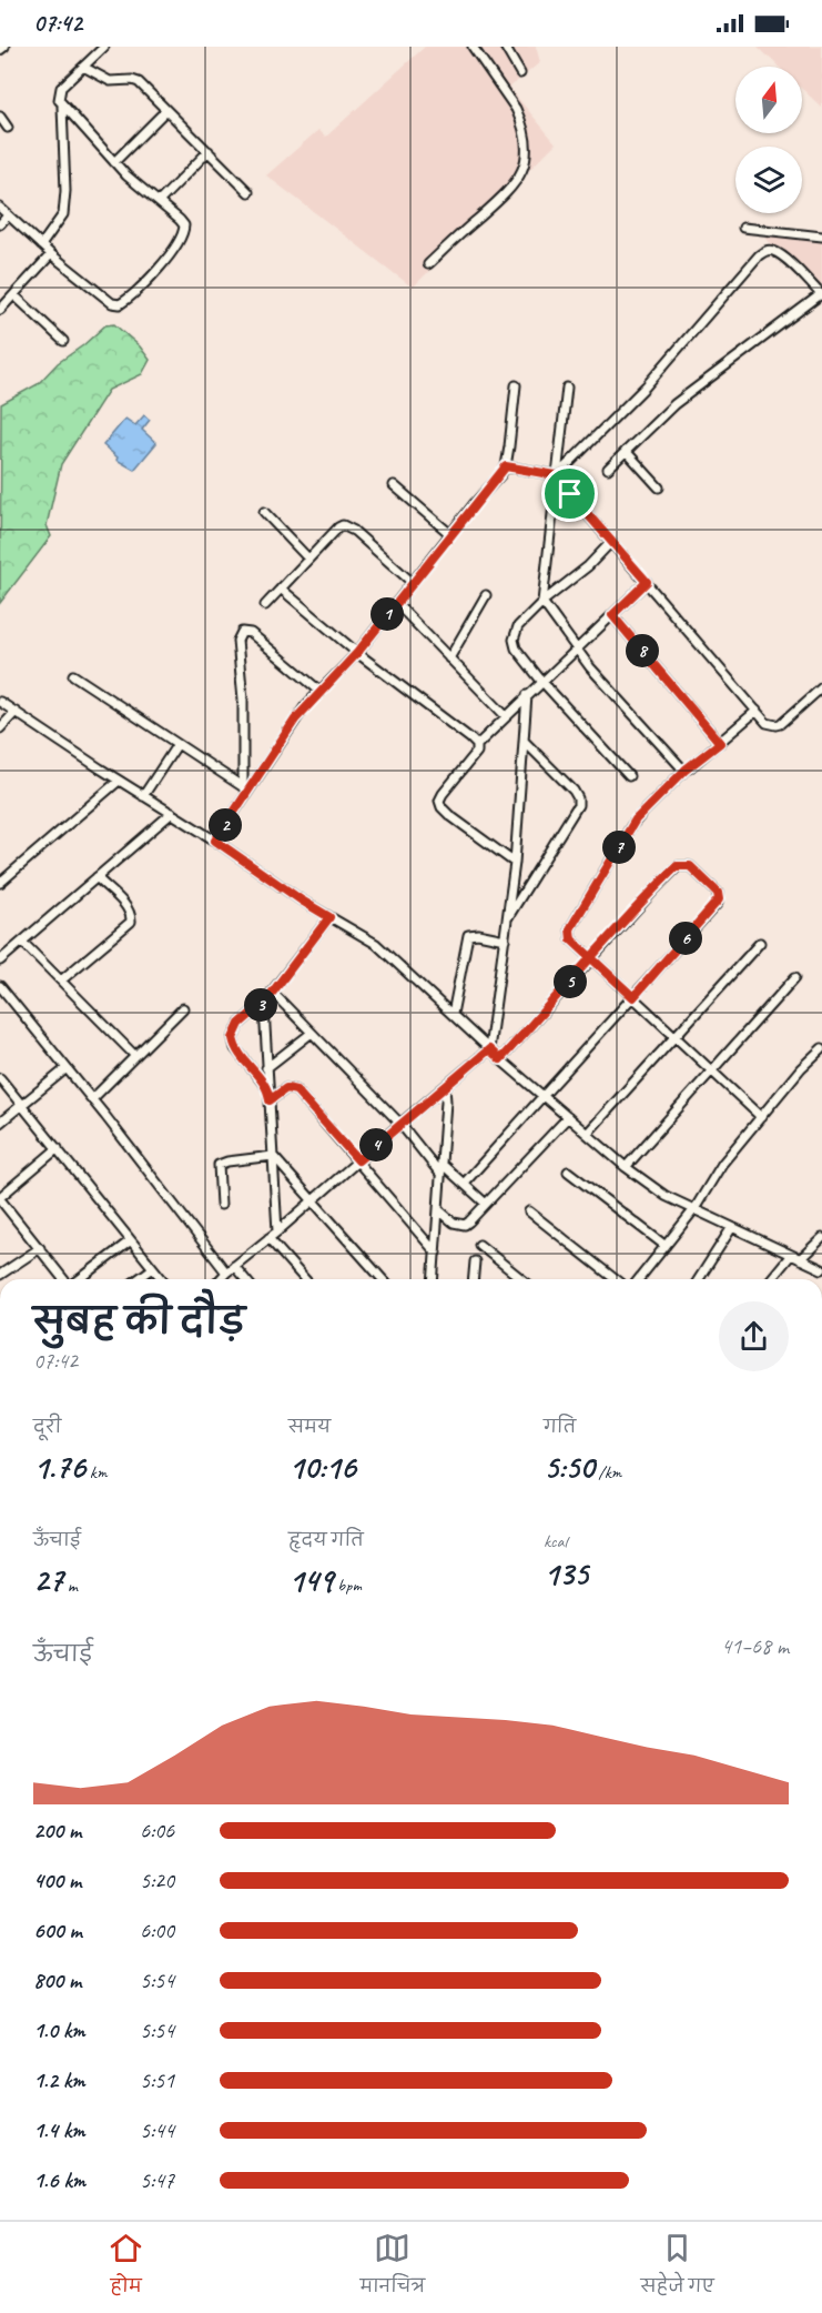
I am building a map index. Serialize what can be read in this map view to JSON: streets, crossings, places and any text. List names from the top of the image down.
{
  "north": "top",
  "page": {
    "status": "07:42",
    "pins": [
      "1",
      "8",
      "2",
      "7",
      "6",
      "5",
      "3",
      "4"
    ],
    "heading": ["सुबह की दौड़", "07:42"],
    "stats": [
      ["दूरी", "1.76 km"],
      ["समय", "10:16"],
      ["गति", "5:50 /km"],
      ["ऊँचाई", "27 m"],
      ["हृदय गति", "149 bpm"],
      ["kcal", "135"]
    ],
    "chart": ["ऊँचाई", "41–68 m"],
    "list": [
      {
        "name": "200 m",
        "note": "6:06"
      },
      {
        "name": "400 m",
        "note": "5:20"
      },
      {
        "name": "600 m",
        "note": "6:00"
      },
      {
        "name": "800 m",
        "note": "5:54"
      },
      {
        "name": "1.0 km",
        "note": "5:54"
      },
      {
        "name": "1.2 km",
        "note": "5:51"
      },
      {
        "name": "1.4 km",
        "note": "5:44"
      },
      {
        "name": "1.6 km",
        "note": "5:47"
      }
    ],
    "tabs": ["होम", "मानचित्र", "सहेजे गए"]
  }
}
